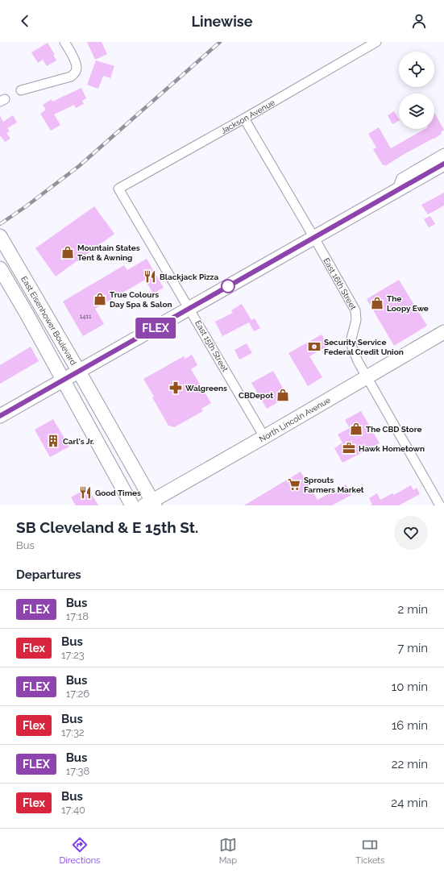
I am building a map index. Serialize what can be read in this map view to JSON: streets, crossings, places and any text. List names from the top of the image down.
{
  "streets": {
    "highway": ["East Eisenhower Boulevard", "North Lincoln Avenue"],
    "street": ["Jackson Avenue", "East 16th Street", "East 15th Street"]
  },
  "crossings": [
    ["Jackson Avenue", "East 16th Street"],
    ["Jackson Avenue", "East 15th Street"],
    ["East 16th Street", "North Lincoln Avenue"],
    ["East Eisenhower Boulevard", "North Lincoln Avenue"],
    ["East 15th Street", "North Lincoln Avenue"]
  ],
  "places": {
    "shop": [
      "Mountain States Tent & Awning",
      "True Colours Day Spa & Salon",
      "The Loopy Ewe",
      "CBDepot",
      "The CBD Store"
    ],
    "restaurant": ["Blackjack Pizza", "Good Times"],
    "bank": ["Security Service Federal Credit Union"],
    "pharmacy": ["Walgreens"],
    "building": ["Carl's Jr."],
    "office": ["Hawk Hometown"],
    "supermarket": ["Sprouts Farmers Market"]
  },
  "lines": ["bus line FLEX"],
  "house_numbers": ["1411"],
  "page": {
    "header": "Linewise",
    "on_map": "FLEX",
    "heading": [
      ["SB Cleveland & E 15th St.", "Bus"],
      "Departures"
    ],
    "list": [
      {
        "mark": "FLEX",
        "name": "Bus",
        "note": "17:18",
        "value": "2 min"
      },
      {
        "mark": "Flex",
        "name": "Bus",
        "note": "17:23",
        "value": "7 min"
      },
      {
        "mark": "FLEX",
        "name": "Bus",
        "note": "17:26",
        "value": "10 min"
      },
      {
        "mark": "Flex",
        "name": "Bus",
        "note": "17:32",
        "value": "16 min"
      },
      {
        "mark": "FLEX",
        "name": "Bus",
        "note": "17:38",
        "value": "22 min"
      },
      {
        "mark": "Flex",
        "name": "Bus",
        "note": "17:40",
        "value": "24 min"
      }
    ],
    "tabs": ["Directions", "Map", "Tickets"]
  }
}
